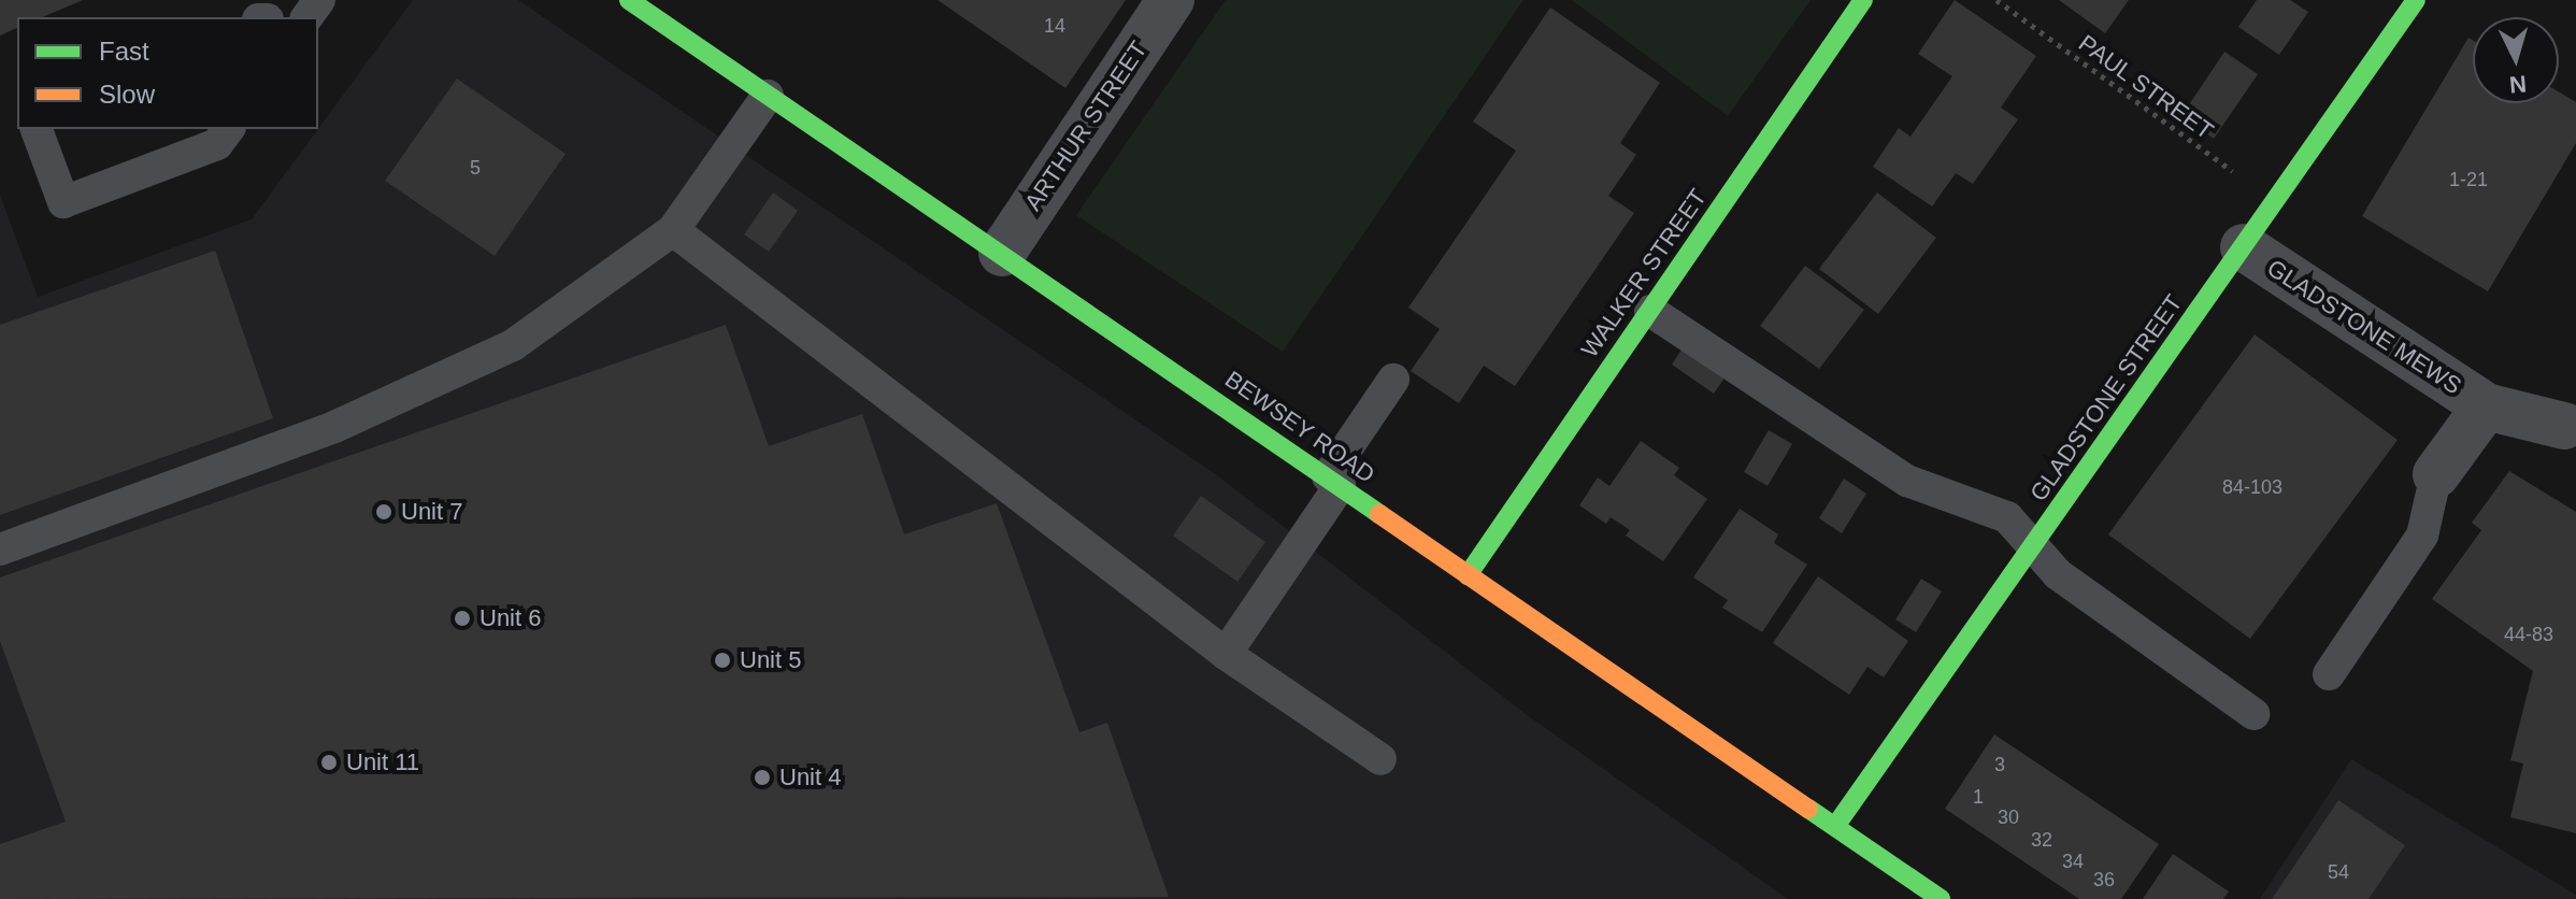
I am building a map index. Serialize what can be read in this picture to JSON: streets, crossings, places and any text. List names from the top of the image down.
{
  "streets": {
    "street": [
      "ARTHUR STREET",
      "WALKER STREET",
      "GLADSTONE MEWS",
      "GLADSTONE STREET",
      "BEWSEY ROAD"
    ],
    "path": ["PAUL STREET"]
  },
  "crossings": [
    ["PAUL STREET", "GLADSTONE STREET"],
    ["ARTHUR STREET", "BEWSEY ROAD"],
    ["WALKER STREET", "BEWSEY ROAD"],
    ["GLADSTONE MEWS", "GLADSTONE STREET"],
    ["GLADSTONE STREET", "BEWSEY ROAD"]
  ],
  "places": [
    "Unit 7",
    "Unit 6",
    "Unit 5",
    "Unit 11",
    "Unit 4"
  ],
  "house_numbers": [
    "14",
    "5",
    "1-21",
    "84-103",
    "44-83",
    "3",
    "1",
    "30",
    "32",
    "34",
    "54",
    "36"
  ],
  "legend": ["Fast", "Slow"],
  "north": "bottom"
}
